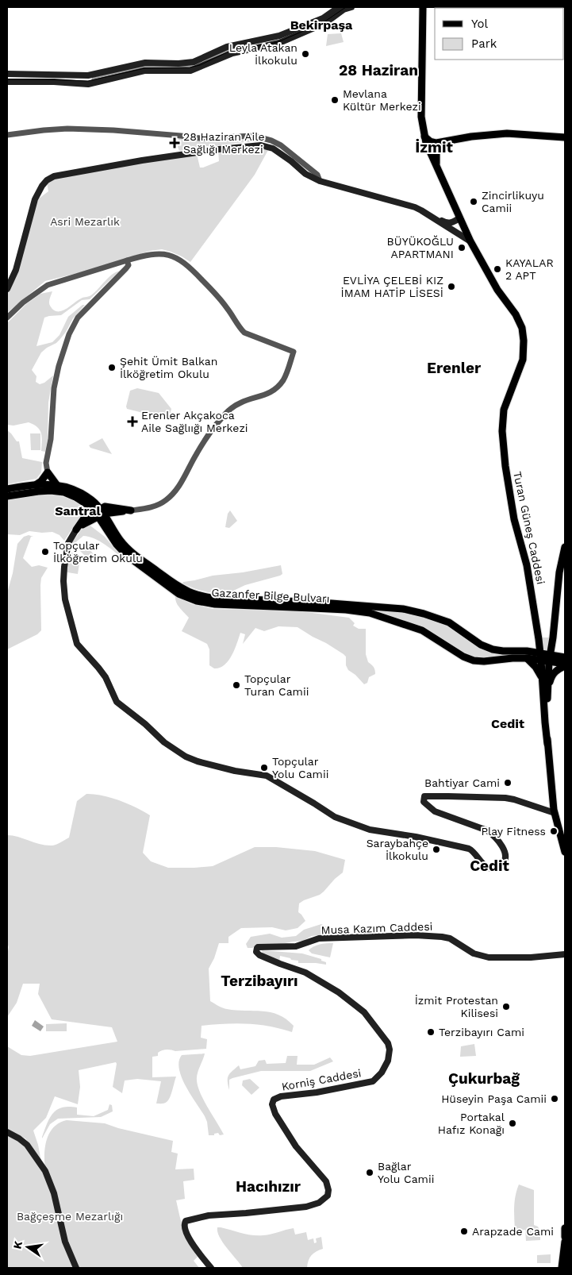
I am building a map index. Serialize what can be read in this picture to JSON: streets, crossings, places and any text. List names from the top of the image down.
{
  "streets": {
    "main road": [
      "Turan Güneş Caddesi",
      "Gazanfer Bilge Bulvarı",
      "Musa Kazım Caddesi",
      "Korniş Caddesi"
    ]
  },
  "crossings": [
    ["Turan Güneş Caddesi", "Gazanfer Bilge Bulvarı"],
    ["Musa Kazım Caddesi", "Korniş Caddesi"]
  ],
  "districts": [
    "Bekirpaşa",
    "28 Haziran",
    "İzmit",
    "Erenler",
    "Santral",
    "Cedit",
    "Cedit",
    "Terzibayırı",
    "Çukurbağ",
    "Hacıhızır"
  ],
  "parks": ["Asri Mezarlık", "Bağçeşme Mezarlığı"],
  "places": {
    "other": [
      "Leyla Atakan İlkokulu",
      "Mevlana Kültür Merkezi",
      "Zincirlikuyu Camii",
      "BÜYÜKOĞLU APARTMANI",
      "KAYALAR 2 APT",
      "EVLİYA ÇELEBİ KIZ İMAM HATİP LİSESİ",
      "Şehit Ümit Balkan İlköğretim Okulu",
      "Topçular İlköğretim Okulu",
      "Topçular Turan Camii",
      "Topçular Yolu Camii",
      "Bahtiyar Cami",
      "Play Fitness",
      "Saraybahçe İlkokulu",
      "İzmit Protestan Kilisesi",
      "Terzibayırı Cami",
      "Hüseyin Paşa Camii",
      "Portakal Hafız Konağı",
      "Bağlar Yolu Camii",
      "Arapzade Cami"
    ],
    "health": ["28 Haziran Aile Sağlığı Merkezi", "Erenler Akçakoca Aile Sağlıığı Merkezi"]
  },
  "legend": ["Yol", "Park"],
  "north": "left"
}
